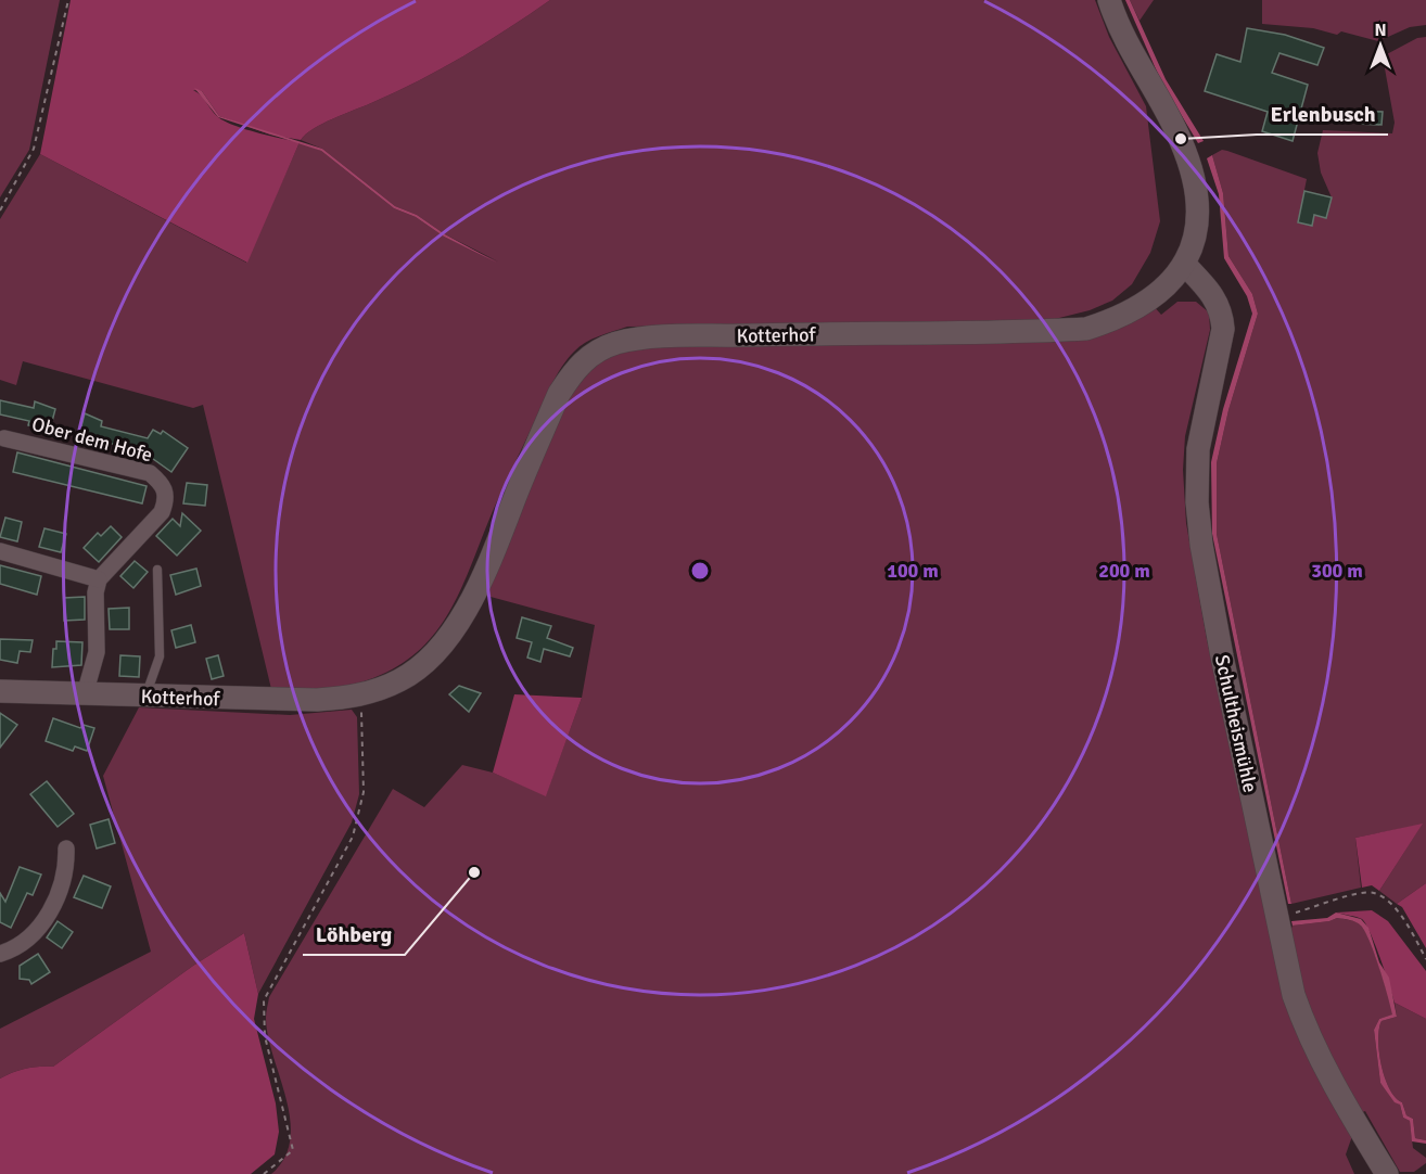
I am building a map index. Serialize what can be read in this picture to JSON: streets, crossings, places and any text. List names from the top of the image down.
{
  "streets": {
    "street": ["Kotterhof", "Ober dem Hofe", "Schultheismühle"]
  },
  "crossings": [
    ["Kotterhof", "Schultheismühle"]
  ],
  "places": ["Erlenbusch", "Löhberg"],
  "north": "top",
  "rings": ["100 m", "200 m", "300 m"]
}
